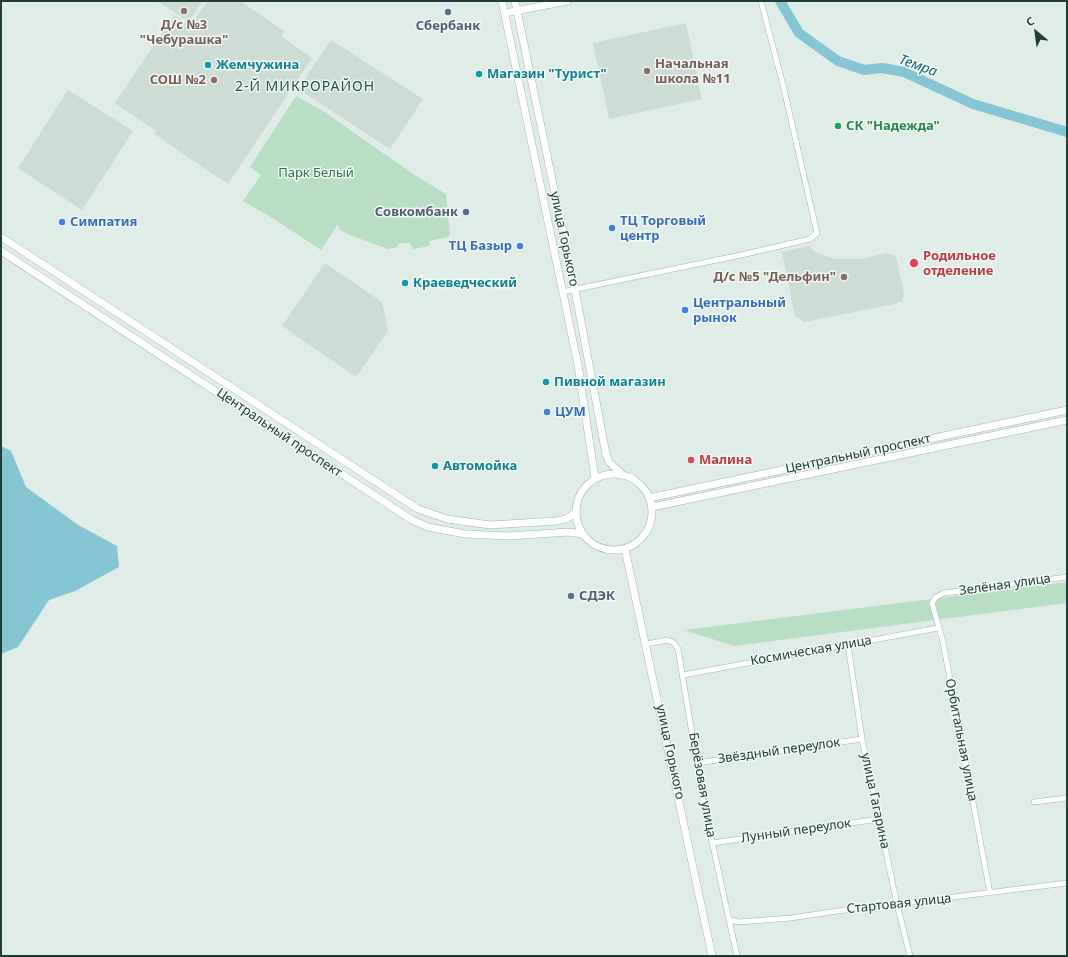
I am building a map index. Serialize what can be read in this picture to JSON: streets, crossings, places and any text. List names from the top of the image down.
{
  "streets": {
    "main road": ["улица Горького", "Центральный проспект"],
    "street": [
      "Зелёная улица",
      "Космическая улица",
      "Орбитальная улица",
      "Звёздный переулок",
      "Берёзовая улица",
      "улица Гагарина",
      "Лунный переулок",
      "Стартовая улица"
    ]
  },
  "crossings": [
    ["улица Горького", "Центральный проспект"],
    ["улица Горького", "Берёзовая улица"],
    ["Зелёная улица", "Орбитальная улица"],
    ["Космическая улица", "Орбитальная улица"],
    ["Космическая улица", "Берёзовая улица"],
    ["Космическая улица", "улица Гагарина"],
    ["Орбитальная улица", "Стартовая улица"],
    ["Звёздный переулок", "Берёзовая улица"],
    ["Звёздный переулок", "улица Гагарина"],
    ["Берёзовая улица", "Лунный переулок"],
    ["Берёзовая улица", "Стартовая улица"],
    ["улица Гагарина", "Лунный переулок"],
    ["улица Гагарина", "Стартовая улица"]
  ],
  "districts": ["2-Й МИКРОРАЙОН"],
  "water": ["Темра"],
  "parks": ["Парк Белый"],
  "places": [
    "Д/c №3 \"Чебурашка\"",
    "Сбербанк",
    "Жемчужина",
    "Начальная школа №11",
    "Магазин \"Турист\"",
    "СОШ №2",
    "СК \"Надежда\"",
    "Совкомбанк",
    "Симпатия",
    "ТЦ Торговый центр",
    "ТЦ Базыр",
    "Родильное отделение",
    "Д/c №5 \"Дельфин\"",
    "Краеведческий",
    "Центральный рынок",
    "Пивной магазин",
    "ЦУМ",
    "Малина",
    "Автомойка",
    "СДЭК"
  ],
  "north": "top left"
}
